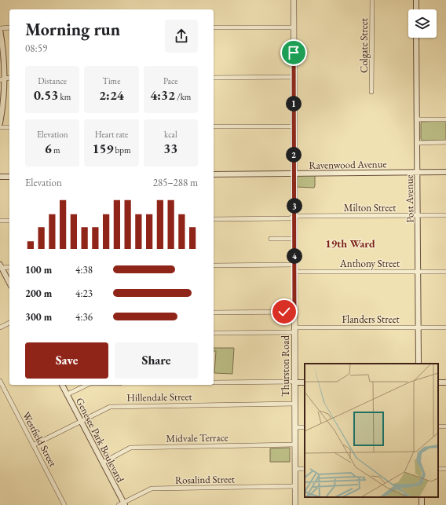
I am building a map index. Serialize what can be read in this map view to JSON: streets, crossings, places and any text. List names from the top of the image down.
{
  "streets": {
    "main road": ["Thurston Road"],
    "street": [
      "Colgate Street",
      "Ravenwood Avenue",
      "Post Avenue",
      "Milton Street",
      "Anthony Street",
      "Flanders Street",
      "Hillendale Street",
      "Midvale Terrace",
      "Westfield Street",
      "Genesee Park Boulevard",
      "Rosalind Street"
    ]
  },
  "crossings": [
    ["Ravenwood Avenue", "Post Avenue"],
    ["Ravenwood Avenue", "Thurston Road"],
    ["Post Avenue", "Milton Street"],
    ["Post Avenue", "Anthony Street"],
    ["Post Avenue", "Flanders Street"],
    ["Milton Street", "Thurston Road"],
    ["Anthony Street", "Thurston Road"],
    ["Flanders Street", "Thurston Road"],
    ["Thurston Road", "Hillendale Street"],
    ["Thurston Road", "Midvale Terrace"],
    ["Thurston Road", "Rosalind Street"],
    ["Hillendale Street", "Westfield Street"],
    ["Hillendale Street", "Genesee Park Boulevard"],
    ["Midvale Terrace", "Genesee Park Boulevard"],
    ["Genesee Park Boulevard", "Rosalind Street"]
  ],
  "districts": ["19th Ward"],
  "page": {
    "heading": ["Morning run", "08:59"],
    "stats": [
      ["Distance", "0.53 km"],
      ["Time", "2:24"],
      ["Pace", "4:32 /km"],
      ["Elevation", "6 m"],
      ["Heart rate", "159 bpm"],
      ["kcal", "33"]
    ],
    "pins": [
      "1",
      "2",
      "3",
      "4"
    ],
    "chart": ["Elevation", "285–288 m"],
    "list": [
      {
        "name": "100 m",
        "note": "4:38"
      },
      {
        "name": "200 m",
        "note": "4:23"
      },
      {
        "name": "300 m",
        "note": "4:36"
      }
    ],
    "buttons": ["Save", "Share"]
  }
}
